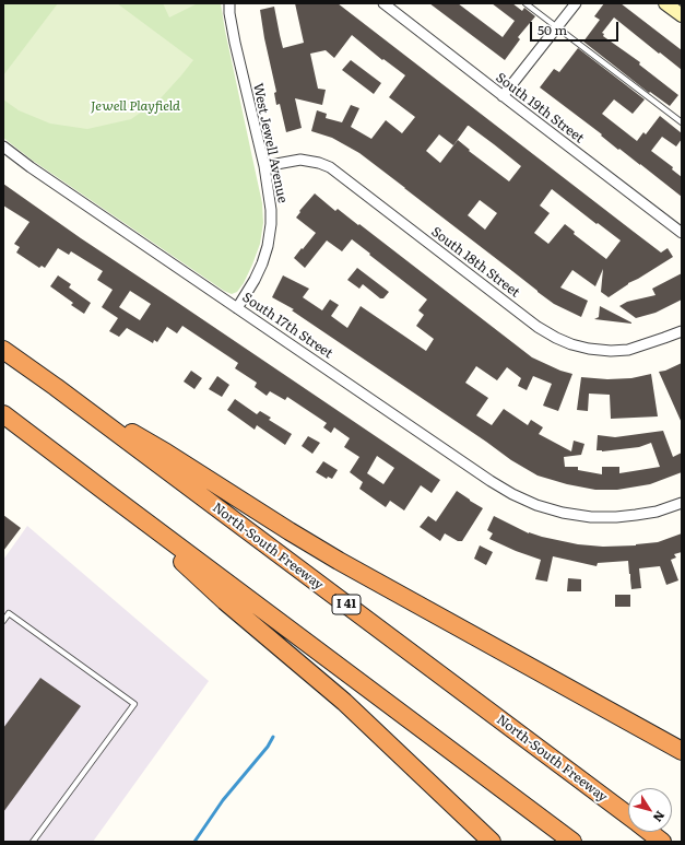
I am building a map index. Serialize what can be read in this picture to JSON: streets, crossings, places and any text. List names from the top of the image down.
{
  "streets": {
    "highway": ["North-South Freeway", "I 41"],
    "street": [
      "South 19th Street",
      "West Jewell Avenue",
      "South 18th Street",
      "South 17th Street"
    ]
  },
  "crossings": [
    ["West Jewell Avenue", "South 18th Street"],
    ["West Jewell Avenue", "South 17th Street"]
  ],
  "parks": ["Jewell Playfield"],
  "scale_bar": "50 m",
  "north": "bottom right"
}
